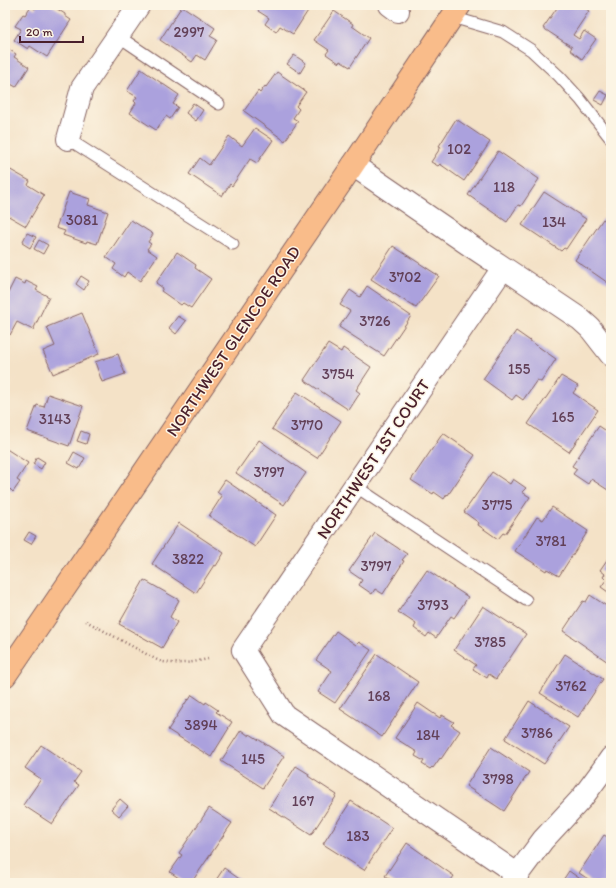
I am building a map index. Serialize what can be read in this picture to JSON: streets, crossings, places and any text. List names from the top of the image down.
{
  "streets": {
    "main road": ["NORTHWEST GLENCOE ROAD"],
    "street": ["NORTHWEST 1ST COURT"]
  },
  "house_numbers": [
    "2997",
    "102",
    "118",
    "3081",
    "134",
    "3702",
    "3726",
    "155",
    "3754",
    "165",
    "3143",
    "3770",
    "3797",
    "3775",
    "3781",
    "3822",
    "3797",
    "3793",
    "3785",
    "3762",
    "168",
    "3894",
    "3786",
    "184",
    "145",
    "3798",
    "167",
    "183"
  ],
  "scale_bar": "20 m"
}
